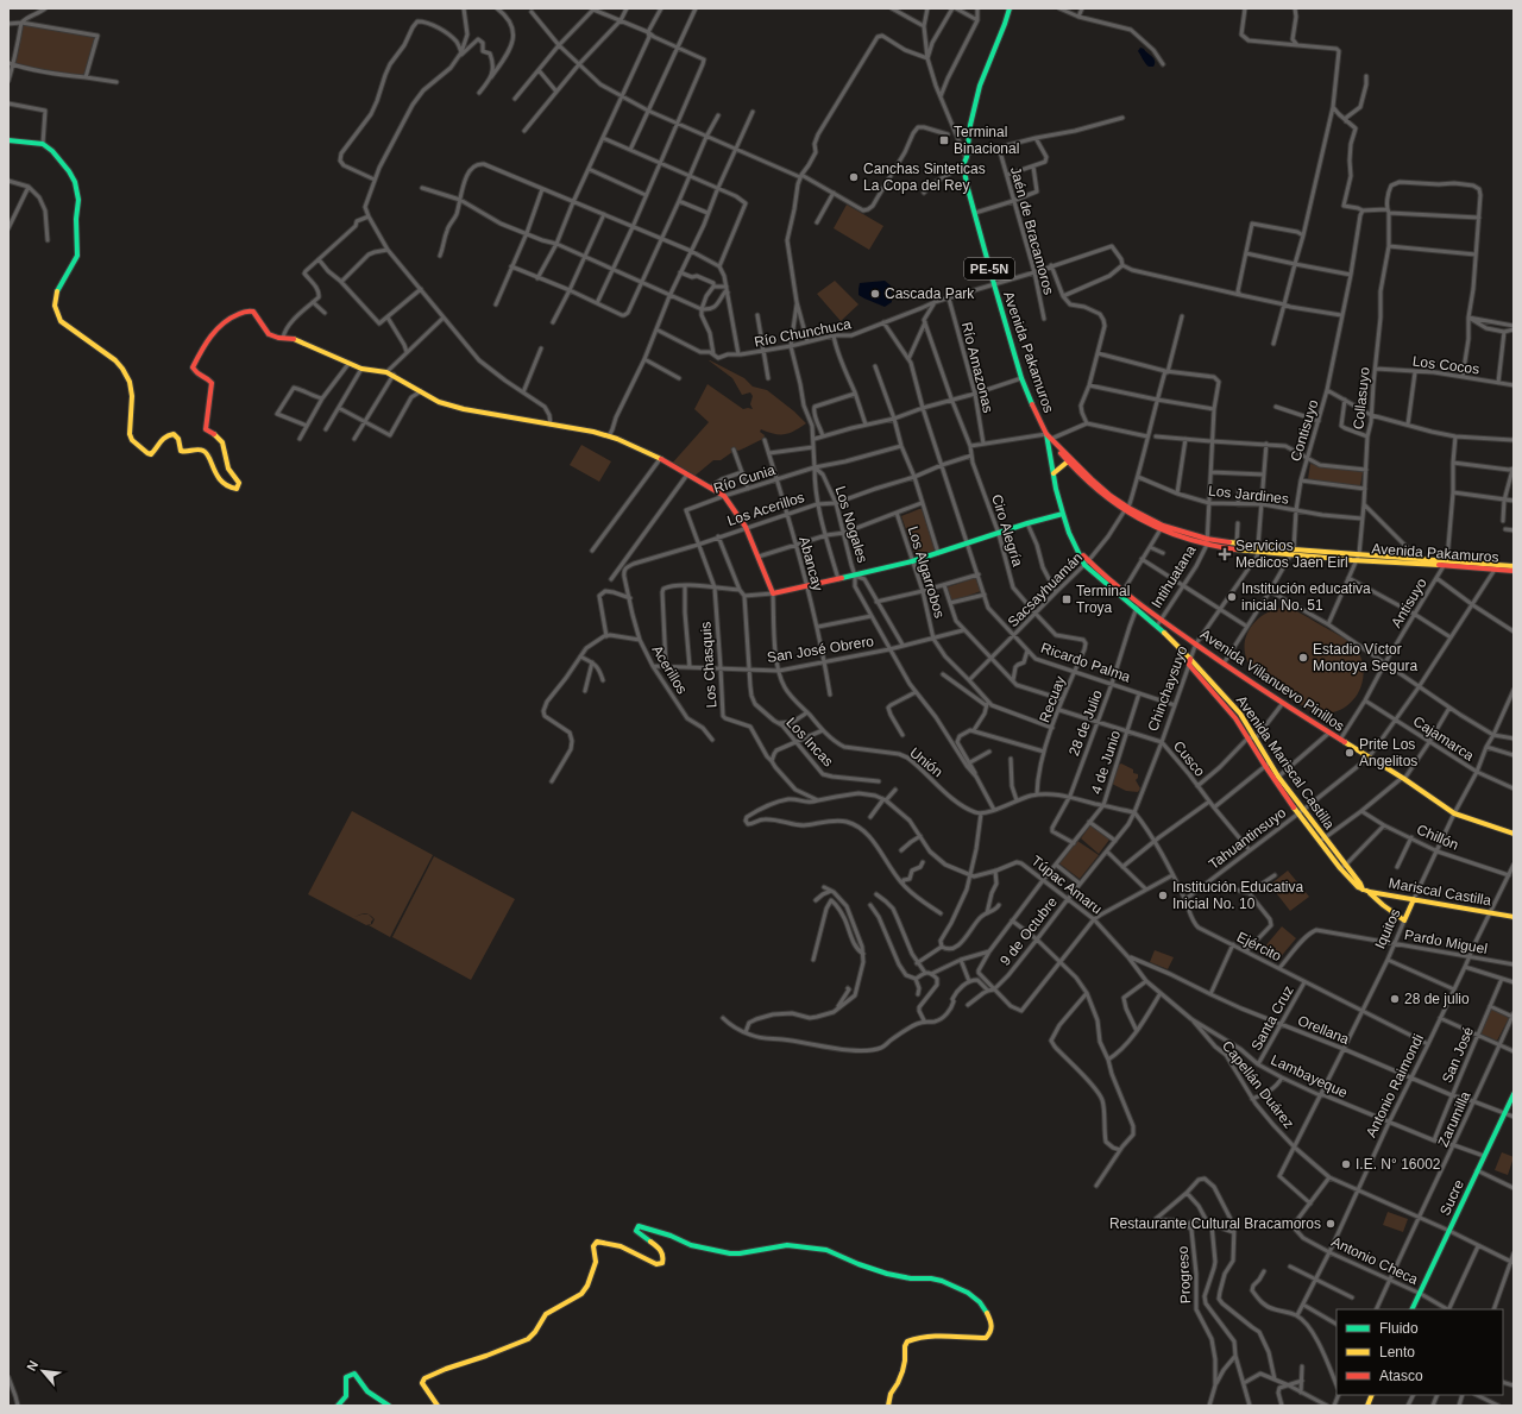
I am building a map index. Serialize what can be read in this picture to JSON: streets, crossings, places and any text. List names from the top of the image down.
{
  "streets": {
    "main road": [
      "PE-5N",
      "Avenida Pakamuros",
      "Avenida Villanuevo Pinillos",
      "Avenida Mariscal Castilla",
      "Mariscal Castilla",
      "Iquitos",
      "Sucre"
    ],
    "street": [
      "Jaén de Bracamoros",
      "Río Chunchuca",
      "Los Cocos",
      "Río Amazonas",
      "Collasuyo",
      "Contisuyo",
      "Río Cunia",
      "Los Jardines",
      "Los Acerillos",
      "Los Nogales",
      "Ciro Alegría",
      "Abancay",
      "Los Algarrobos",
      "Intihuatana",
      "Sacsayhuamán",
      "Antisuyo",
      "San José Obrero",
      "Ricardo Palma",
      "Los Chasquis",
      "Acerillos",
      "Chinchaysuyo",
      "Recuay",
      "28 de Julio",
      "Cajamarca",
      "Los Incas",
      "Cusco",
      "Unión",
      "4 de Junio",
      "Chillón",
      "Tahuantinsuyo",
      "Túpac Amaru",
      "9 de Octubre",
      "Pardo Miguel",
      "Ejército",
      "Santa Cruz",
      "Orellana",
      "San José",
      "Lambayeque",
      "Capellán Duárez",
      "Antonio Raimondi",
      "Zarumilla",
      "Antonio Checa",
      "Progreso"
    ]
  },
  "crossings": [
    ["Jaén de Bracamoros", "Río Chunchuca"],
    ["PE-5N", "Avenida Pakamuros"],
    ["Río Chunchuca", "Avenida Pakamuros"],
    ["Río Chunchuca", "Río Amazonas"],
    ["Río Chunchuca", "Ricardo Palma"],
    ["Avenida Pakamuros", "Collasuyo"],
    ["Avenida Pakamuros", "Contisuyo"],
    ["Avenida Pakamuros", "Intihuatana"],
    ["Avenida Pakamuros", "Sacsayhuamán"],
    ["Avenida Pakamuros", "Antisuyo"],
    ["Avenida Pakamuros", "Chinchaysuyo"],
    ["Avenida Pakamuros", "Tahuantinsuyo"],
    ["Los Cocos", "Collasuyo"],
    ["Collasuyo", "Los Jardines"],
    ["Contisuyo", "Los Jardines"],
    ["Contisuyo", "Avenida Villanuevo Pinillos"],
    ["Río Cunia", "Los Acerillos"],
    ["Río Cunia", "Los Nogales"],
    ["Río Cunia", "Abancay"],
    ["Río Cunia", "Los Chasquis"],
    ["Los Jardines", "Sacsayhuamán"],
    ["Los Jardines", "Chinchaysuyo"],
    ["Los Acerillos", "Los Nogales"],
    ["Los Acerillos", "Ciro Alegría"],
    ["Los Acerillos", "Abancay"],
    ["Los Acerillos", "Ricardo Palma"],
    ["Los Acerillos", "Los Chasquis"],
    ["Los Acerillos", "Acerillos"],
    ["Los Nogales", "San José Obrero"],
    ["Ciro Alegría", "Sacsayhuamán"],
    ["Ciro Alegría", "Recuay"],
    ["Abancay", "San José Obrero"],
    ["Los Algarrobos", "San José Obrero"],
    ["Intihuatana", "Avenida Villanuevo Pinillos"],
    ["Intihuatana", "Avenida Mariscal Castilla"],
    ["Sacsayhuamán", "Ricardo Palma"],
    ["Sacsayhuamán", "Avenida Villanuevo Pinillos"],
    ["Sacsayhuamán", "Recuay"],
    ["Sacsayhuamán", "Avenida Mariscal Castilla"],
    ["Antisuyo", "Avenida Villanuevo Pinillos"],
    ["Antisuyo", "Cajamarca"],
    ["San José Obrero", "Los Chasquis"],
    ["San José Obrero", "Acerillos"],
    ["San José Obrero", "Los Incas"],
    ["San José Obrero", "Unión"],
    ["Ricardo Palma", "Chinchaysuyo"],
    ["Ricardo Palma", "Recuay"],
    ["Ricardo Palma", "28 de Julio"],
    ["Ricardo Palma", "4 de Junio"],
    ["Avenida Villanuevo Pinillos", "Chinchaysuyo"],
    ["Avenida Villanuevo Pinillos", "28 de Julio"],
    ["Avenida Villanuevo Pinillos", "Avenida Mariscal Castilla"],
    ["Avenida Villanuevo Pinillos", "Tahuantinsuyo"],
    ["Avenida Villanuevo Pinillos", "Iquitos"],
    ["Chinchaysuyo", "Cusco"],
    ["Chinchaysuyo", "Avenida Mariscal Castilla"],
    ["Chinchaysuyo", "9 de Octubre"],
    ["Chinchaysuyo", "Ejército"],
    ["Recuay", "Cusco"],
    ["28 de Julio", "Cusco"],
    ["28 de Julio", "4 de Junio"],
    ["28 de Julio", "Avenida Mariscal Castilla"],
    ["Cajamarca", "Tahuantinsuyo"],
    ["Cajamarca", "Iquitos"],
    ["Cusco", "4 de Junio"],
    ["Cusco", "Tahuantinsuyo"],
    ["4 de Junio", "Túpac Amaru"],
    ["4 de Junio", "9 de Octubre"],
    ["Avenida Mariscal Castilla", "Tahuantinsuyo"],
    ["Avenida Mariscal Castilla", "Mariscal Castilla"],
    ["Chillón", "Iquitos"],
    ["Chillón", "Antonio Raimondi"],
    ["Tahuantinsuyo", "Ejército"],
    ["Túpac Amaru", "9 de Octubre"],
    ["Túpac Amaru", "Orellana"],
    ["Túpac Amaru", "Lambayeque"],
    ["Mariscal Castilla", "Iquitos"],
    ["Mariscal Castilla", "Antonio Raimondi"],
    ["Iquitos", "Pardo Miguel"],
    ["Iquitos", "Ejército"],
    ["Iquitos", "Orellana"],
    ["Iquitos", "Lambayeque"],
    ["Iquitos", "Capellán Duárez"],
    ["Iquitos", "Antonio Checa"],
    ["9 de Octubre", "Ejército"],
    ["Pardo Miguel", "Ejército"],
    ["Pardo Miguel", "Antonio Raimondi"],
    ["Ejército", "Santa Cruz"],
    ["Ejército", "Antonio Raimondi"],
    ["Santa Cruz", "Orellana"],
    ["Santa Cruz", "Lambayeque"],
    ["Orellana", "San José"],
    ["Orellana", "Lambayeque"],
    ["Orellana", "Antonio Raimondi"],
    ["Orellana", "Zarumilla"],
    ["Orellana", "Sucre"],
    ["San José", "Lambayeque"],
    ["Lambayeque", "Capellán Duárez"],
    ["Lambayeque", "Antonio Raimondi"],
    ["Lambayeque", "Zarumilla"],
    ["Lambayeque", "Sucre"],
    ["Capellán Duárez", "Antonio Raimondi"],
    ["Capellán Duárez", "Zarumilla"],
    ["Capellán Duárez", "Sucre"],
    ["Antonio Raimondi", "Antonio Checa"],
    ["Zarumilla", "Antonio Checa"],
    ["Sucre", "Antonio Checa"]
  ],
  "places": {
    "transit": ["Terminal Binacional", "Terminal Troya"],
    "other": [
      "Canchas Sinteticas La Copa del Rey",
      "Cascada Park",
      "Institución educativa inicial No. 51",
      "Estadio Víctor Montoya Segura",
      "Prite Los Angelitos",
      "Institución Educativa Inicial No. 10",
      "28 de julio",
      "I.E. N° 16002",
      "Restaurante Cultural Bracamoros"
    ],
    "health": ["Servicios Medicos Jaen Eirl"]
  },
  "legend": ["Fluido", "Lento", "Atasco"],
  "north": "top left"
}
